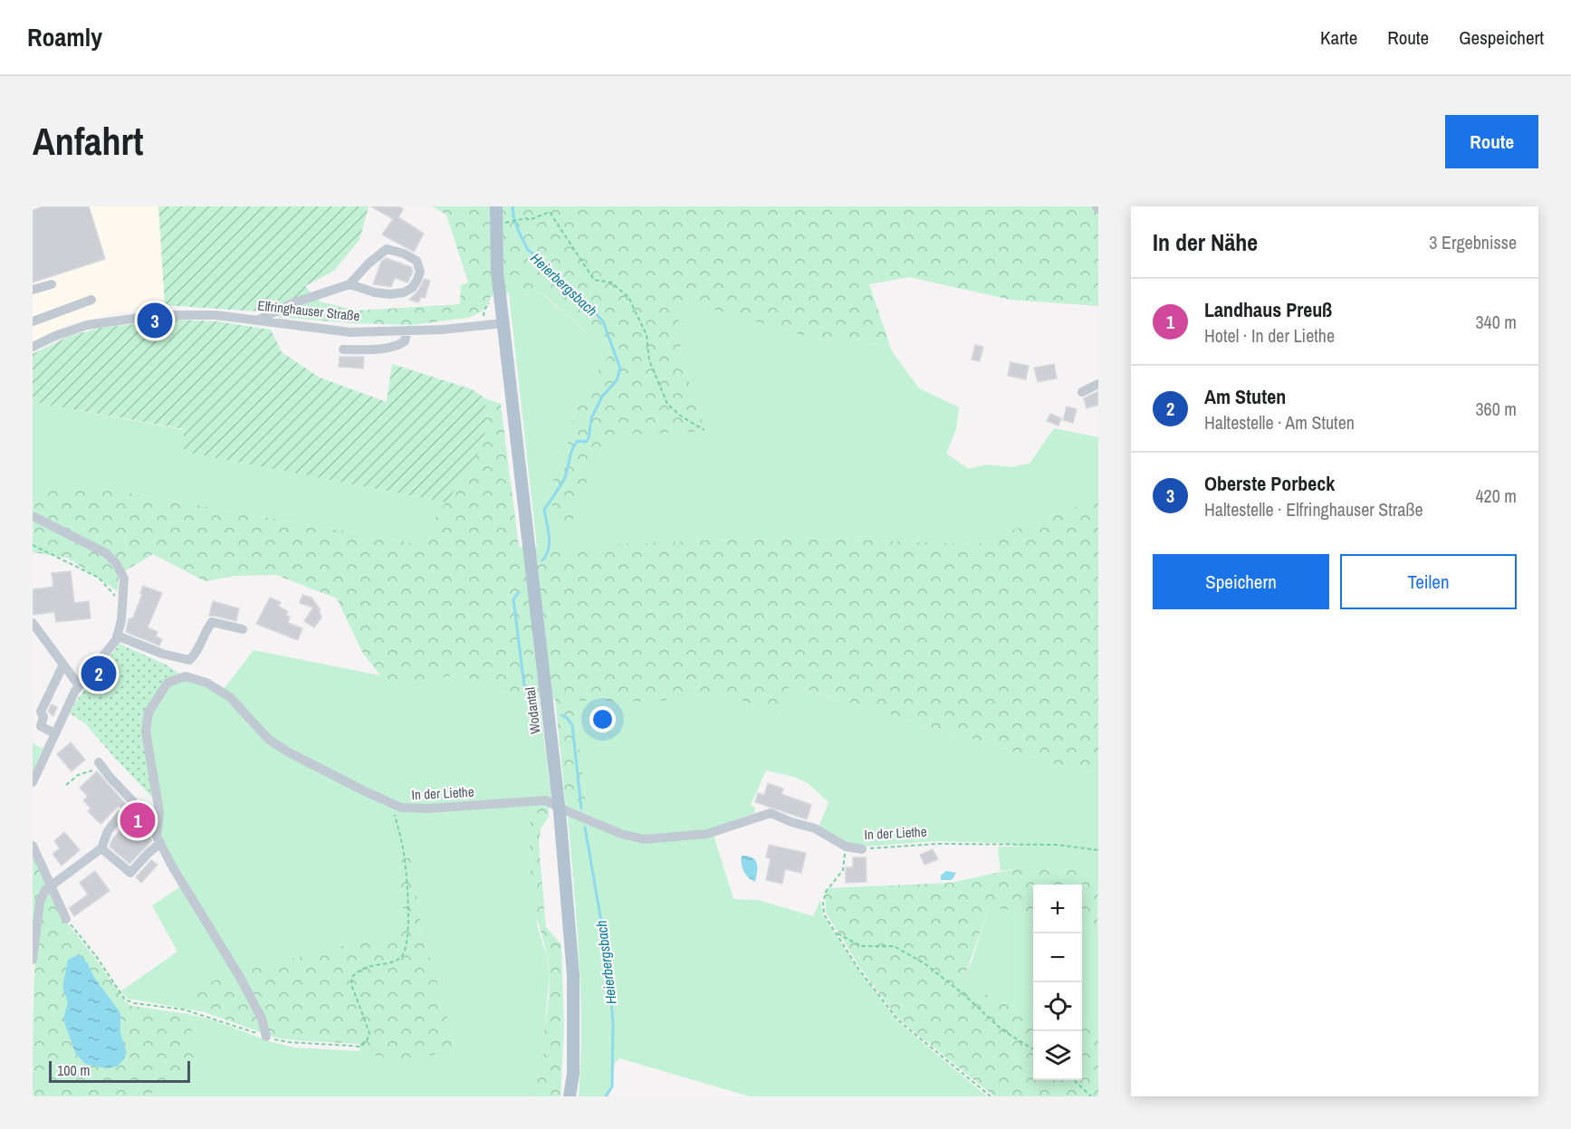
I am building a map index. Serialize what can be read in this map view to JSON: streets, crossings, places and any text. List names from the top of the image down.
{
  "streets": {
    "main road": ["Wodantal"],
    "street": ["Elfringhauser Straße", "In der Liethe"]
  },
  "crossings": [
    ["Elfringhauser Straße", "Wodantal"],
    ["Wodantal", "In der Liethe"]
  ],
  "water": ["Heierbergsbach"],
  "scale_bar": "100 m",
  "page": {
    "header": "Roamly",
    "nav": ["Karte", "Route", "Gespeichert"],
    "buttons": [
      "Route",
      ["Speichern", "Teilen"]
    ],
    "title": "Anfahrt",
    "heading": ["In der Nähe", "3 Ergebnisse"],
    "list": [
      {
        "mark": "1",
        "name": "Landhaus Preuß",
        "note": "Hotel · In der Liethe",
        "value": "340 m"
      },
      {
        "mark": "2",
        "name": "Am Stuten",
        "note": "Haltestelle · Am Stuten",
        "value": "360 m"
      },
      {
        "mark": "3",
        "name": "Oberste Porbeck",
        "note": "Haltestelle · Elfringhauser Straße",
        "value": "420 m"
      }
    ],
    "pins": ["3", "2", "1"],
    "map_buttons": ["+", "−"],
    "scale": "100 m"
  }
}
